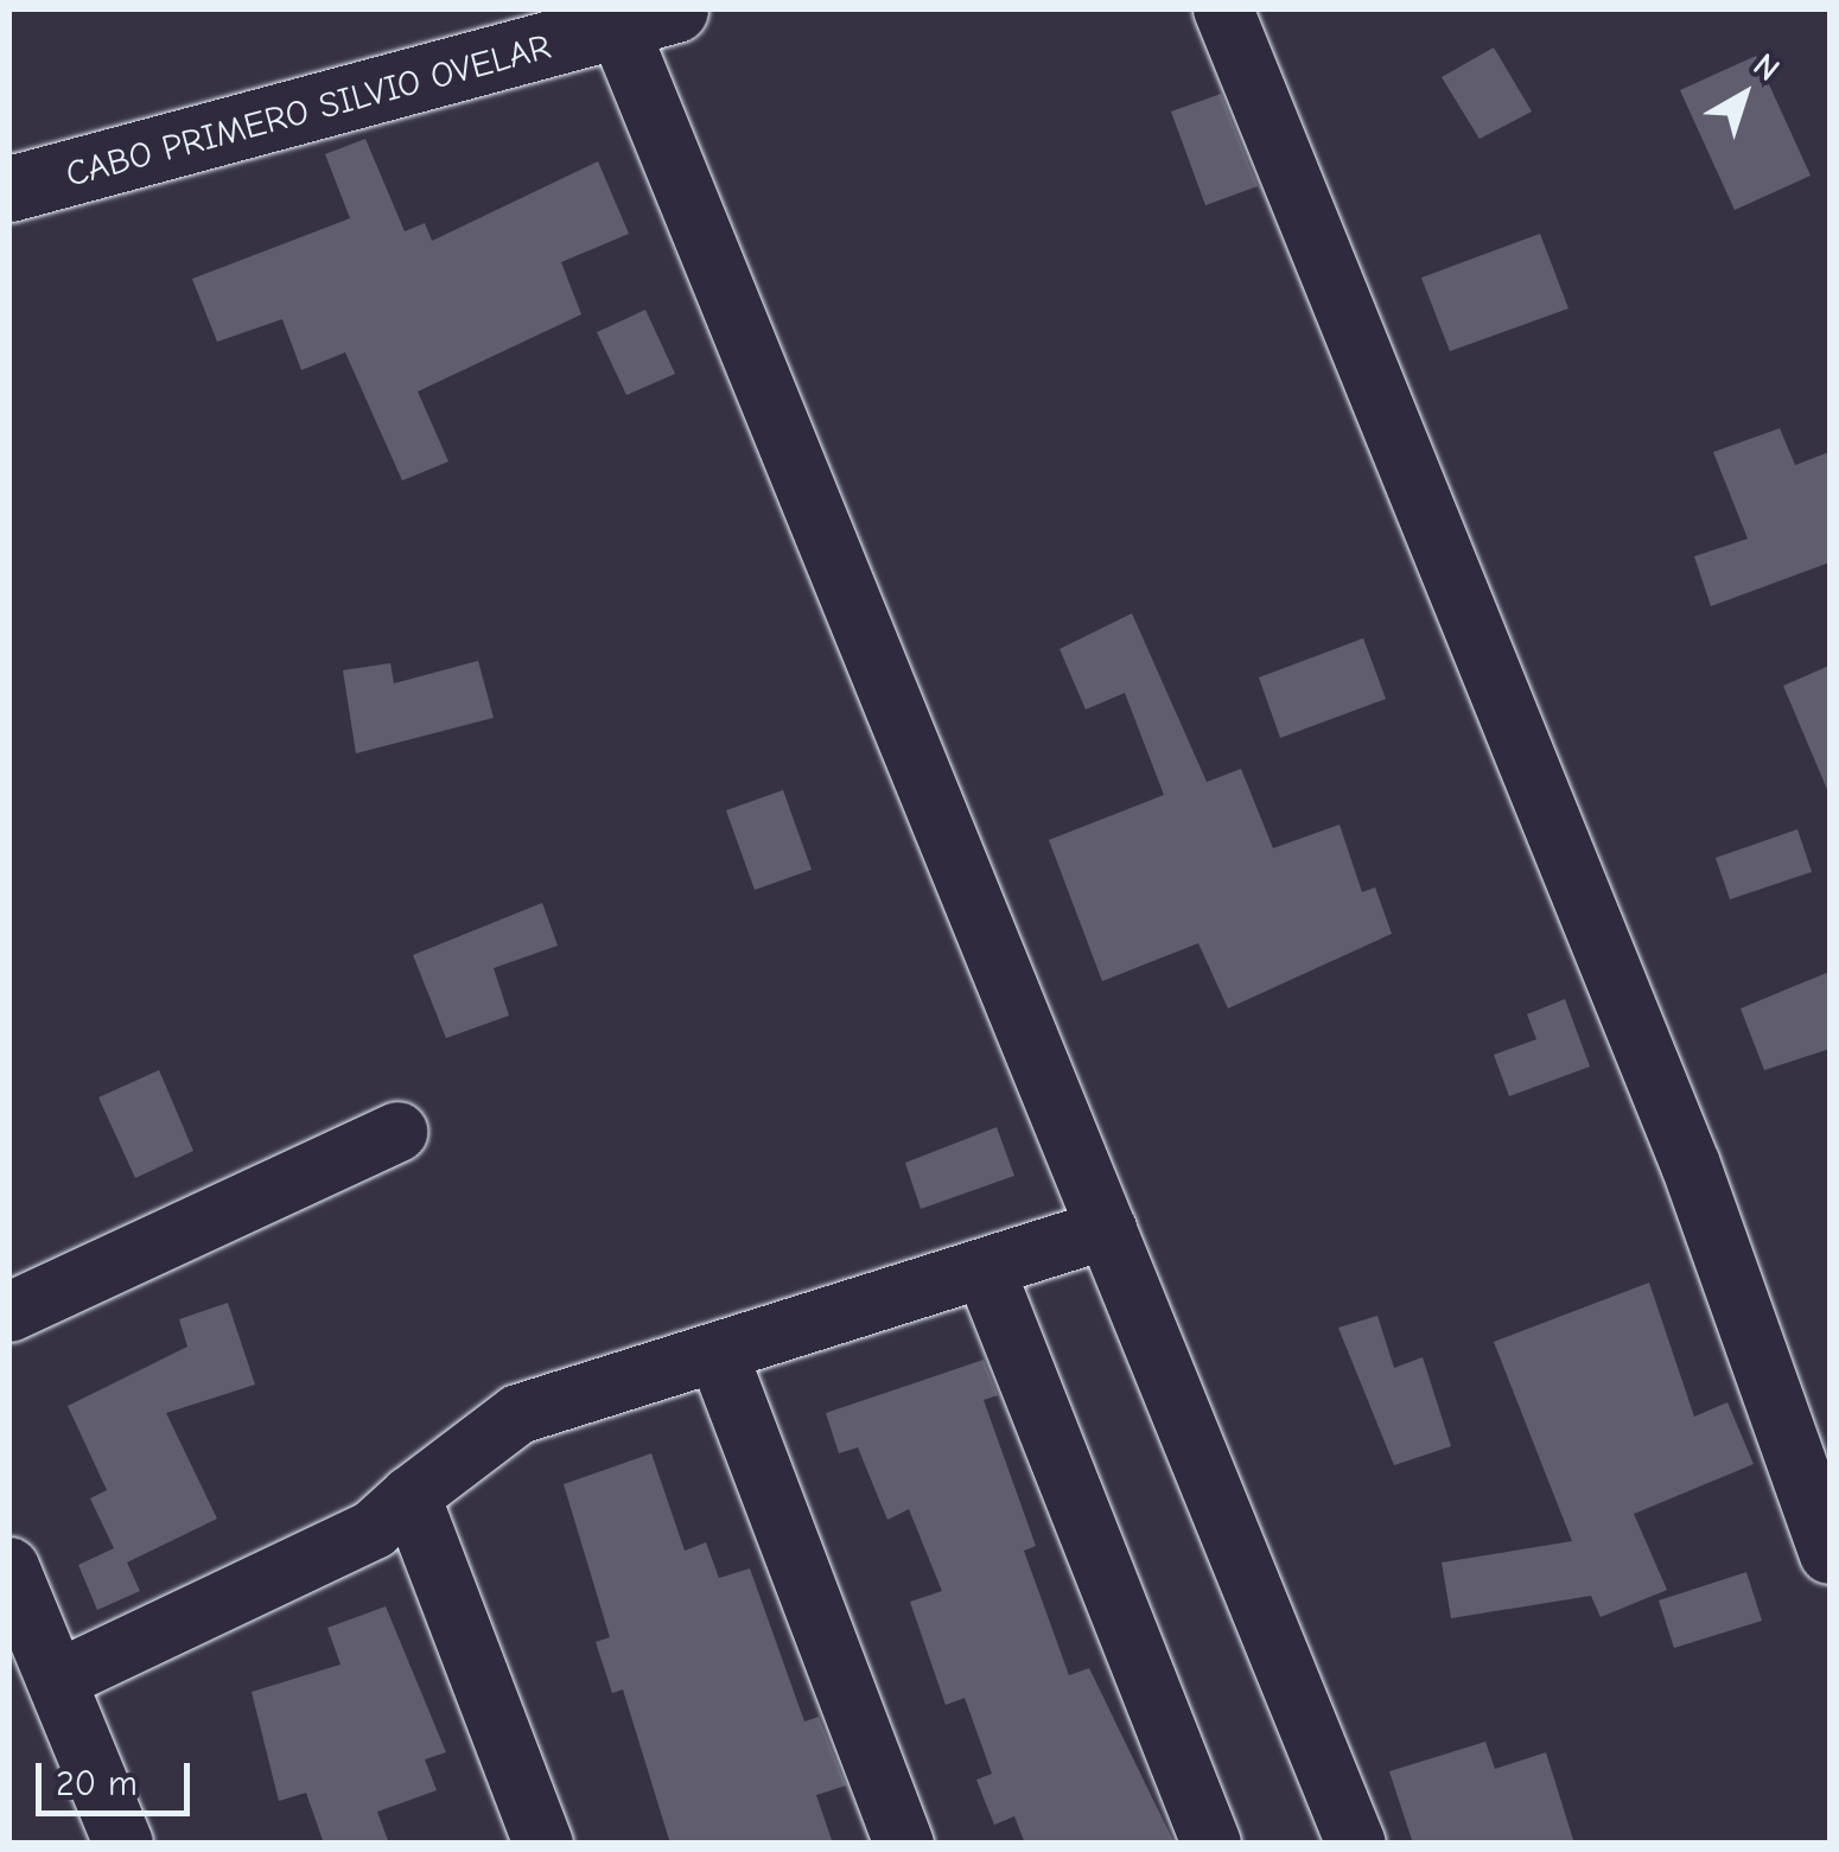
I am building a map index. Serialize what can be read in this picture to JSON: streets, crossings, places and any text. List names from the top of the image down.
{
  "streets": {
    "main road": ["CABO PRIMERO SILVIO OVELAR"]
  },
  "scale_bar": "20 m",
  "north": "top right"
}
